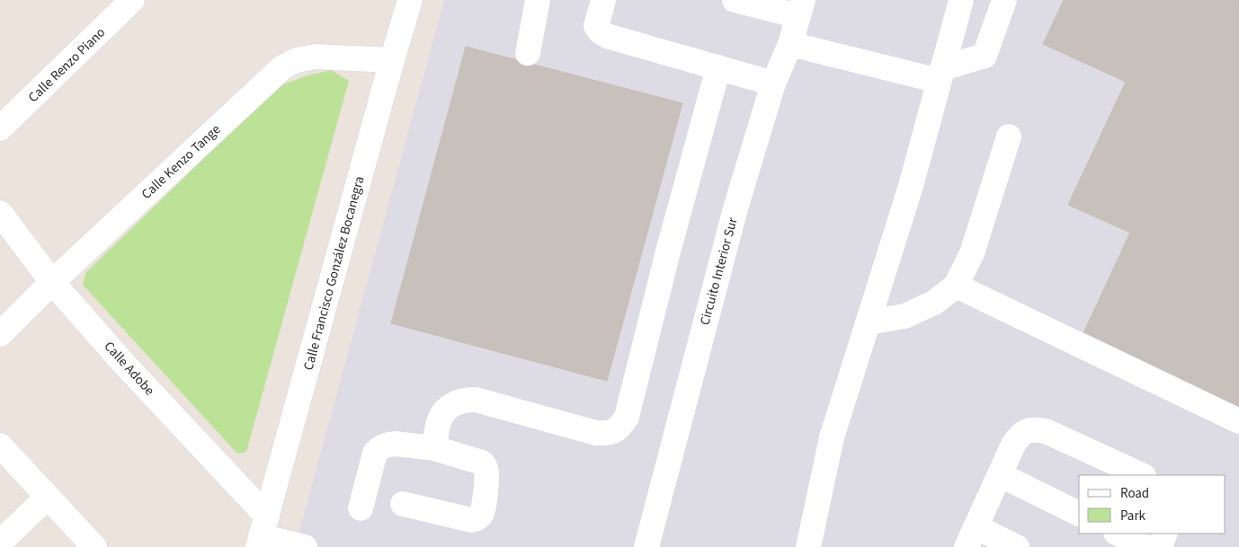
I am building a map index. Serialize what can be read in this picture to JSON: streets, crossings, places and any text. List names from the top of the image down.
{
  "streets": {
    "street": [
      "Calle Renzo Piano",
      "Calle Kenzo Tange",
      "Circuito Interior Sur",
      "Calle Francisco González Bocanegra",
      "Calle Adobe"
    ]
  },
  "crossings": [
    ["Calle Kenzo Tange", "Calle Francisco González Bocanegra"],
    ["Calle Kenzo Tange", "Calle Adobe"],
    ["Calle Francisco González Bocanegra", "Calle Adobe"]
  ],
  "legend": ["Road", "Park"]
}
